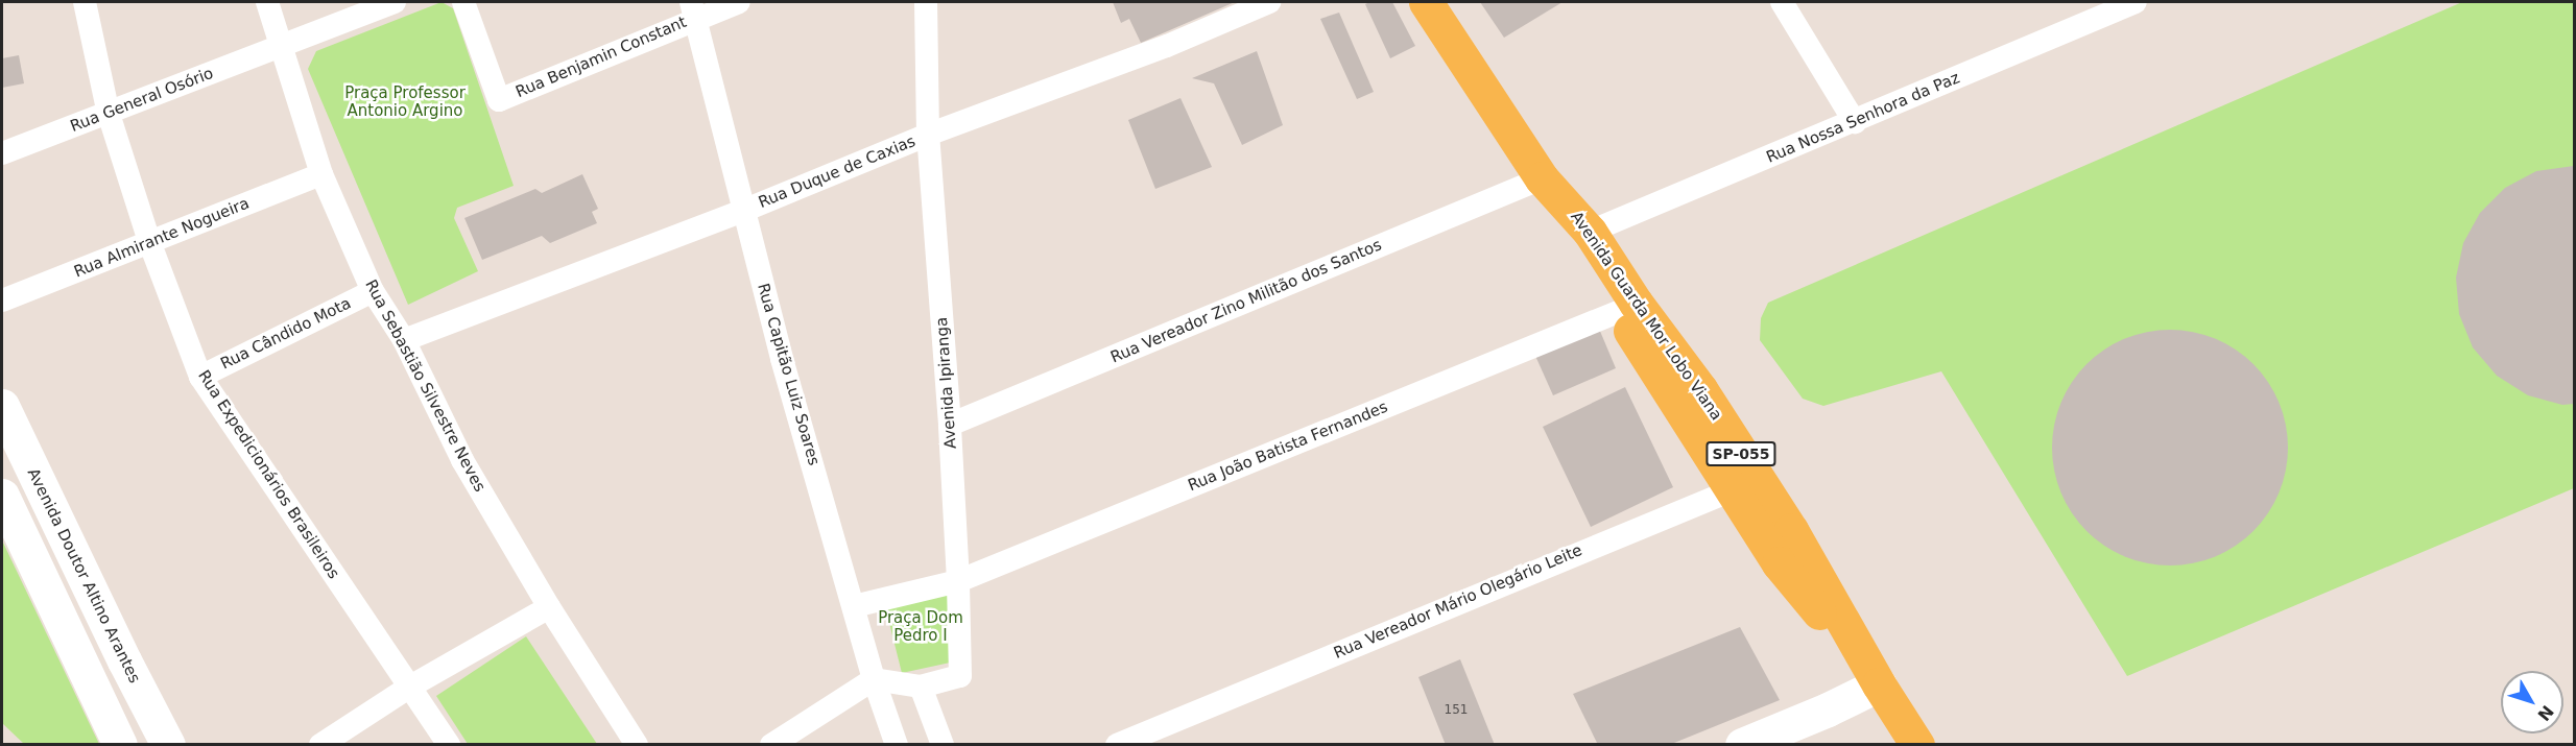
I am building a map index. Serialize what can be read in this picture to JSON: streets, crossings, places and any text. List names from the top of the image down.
{
  "streets": {
    "main road": ["Avenida Guarda Mor Lobo Viana", "SP-055", "Avenida Doutor Altino Arantes"],
    "street": [
      "Rua Benjamin Constant",
      "Rua General Osório",
      "Rua Nossa Senhora da Paz",
      "Rua Duque de Caxias",
      "Rua Almirante Nogueira",
      "Rua Vereador Zino Militão dos Santos",
      "Rua Cândido Mota",
      "Rua Capitão Luiz Soares",
      "Avenida Ipiranga",
      "Rua Sebastião Silvestre Neves",
      "Rua João Batista Fernandes",
      "Rua Expedicionários Brasileiros",
      "Rua Vereador Mário Olegário Leite"
    ]
  },
  "crossings": [
    ["Rua Benjamin Constant", "Rua Capitão Luiz Soares"],
    ["Rua General Osório", "Rua Sebastião Silvestre Neves"],
    ["Rua General Osório", "Rua Expedicionários Brasileiros"],
    ["Rua Nossa Senhora da Paz", "Avenida Guarda Mor Lobo Viana"],
    ["Rua Duque de Caxias", "Rua Capitão Luiz Soares"],
    ["Rua Duque de Caxias", "Avenida Ipiranga"],
    ["Rua Duque de Caxias", "Rua Sebastião Silvestre Neves"],
    ["Rua Almirante Nogueira", "Rua Sebastião Silvestre Neves"],
    ["Rua Almirante Nogueira", "Rua Expedicionários Brasileiros"],
    ["Rua Vereador Zino Militão dos Santos", "Avenida Guarda Mor Lobo Viana"],
    ["Rua Vereador Zino Militão dos Santos", "Avenida Ipiranga"],
    ["Avenida Guarda Mor Lobo Viana", "Rua João Batista Fernandes"],
    ["Avenida Guarda Mor Lobo Viana", "Rua Vereador Mário Olegário Leite"],
    ["Rua Cândido Mota", "Rua Sebastião Silvestre Neves"],
    ["Rua Cândido Mota", "Rua Expedicionários Brasileiros"],
    ["Rua Capitão Luiz Soares", "Avenida Ipiranga"],
    ["Rua Capitão Luiz Soares", "Rua João Batista Fernandes"],
    ["Avenida Ipiranga", "Rua João Batista Fernandes"]
  ],
  "parks": ["Praça Professor Antonio Argino", "Praça Dom Pedro I"],
  "house_numbers": ["151"],
  "north": "bottom right"
}
